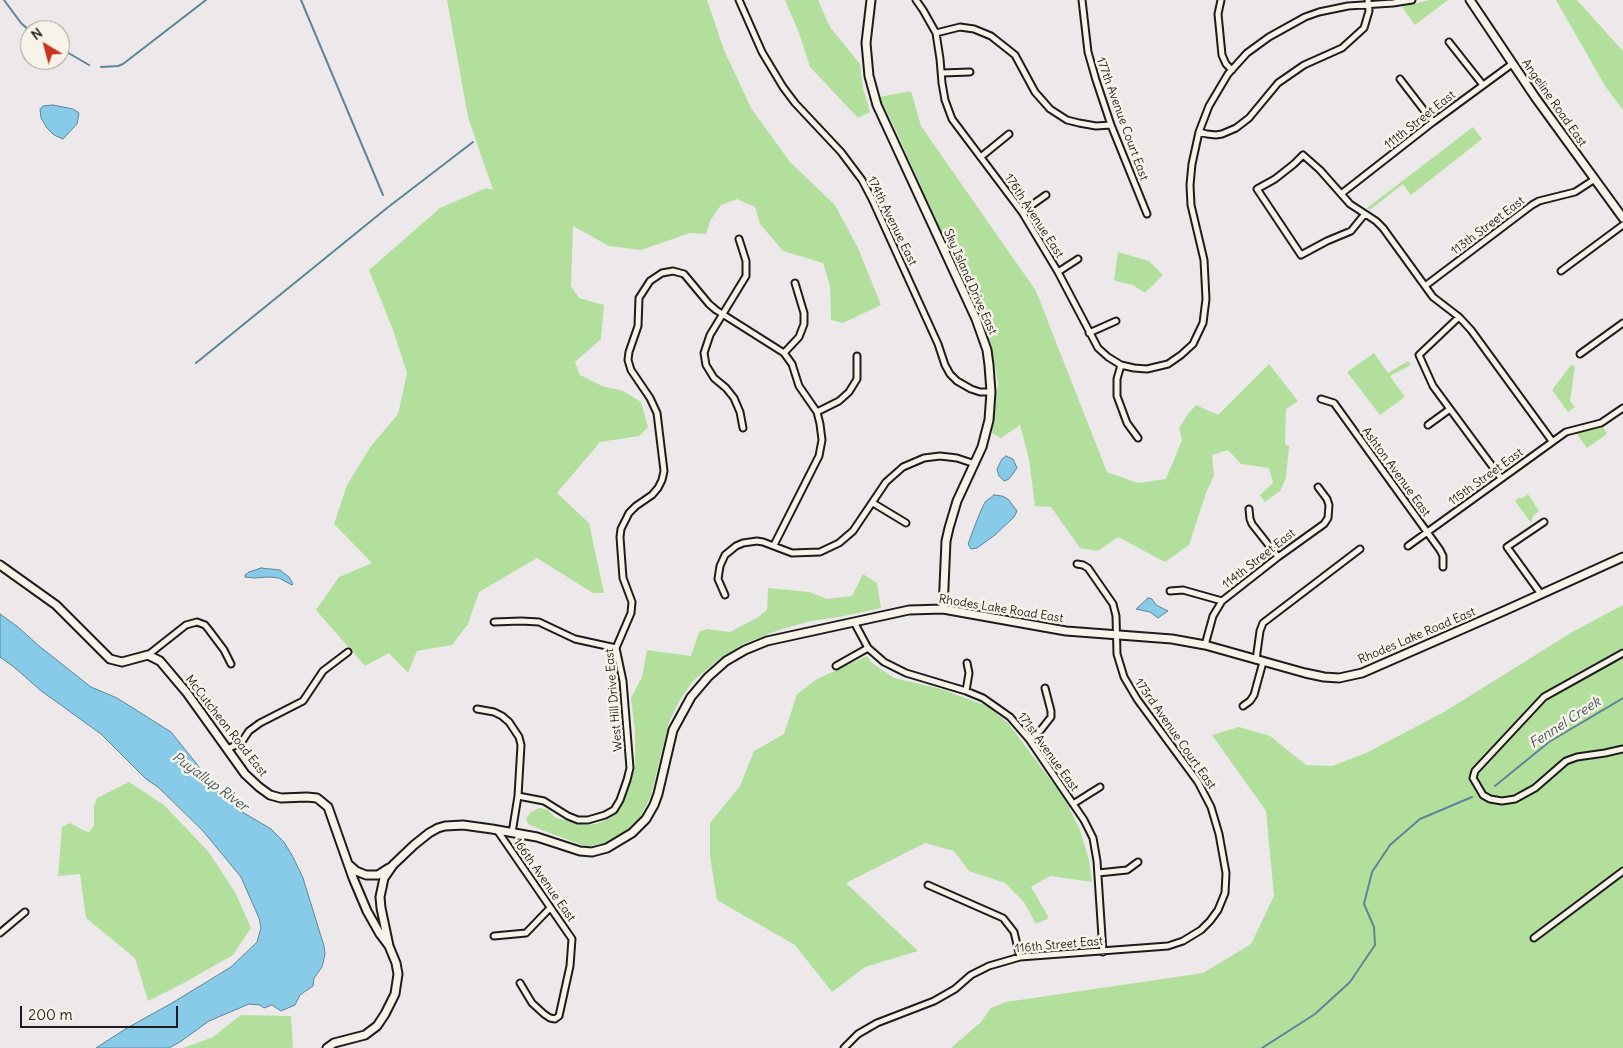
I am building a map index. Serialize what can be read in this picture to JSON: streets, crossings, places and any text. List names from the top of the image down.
{
  "streets": {
    "street": [
      "Angeline Road East",
      "177th Avenue Court East",
      "111th Street East",
      "176th Avenue East",
      "174th Avenue East",
      "113th Street East",
      "Sky Island Drive East",
      "Ashton Avenue East",
      "115th Street East",
      "114th Street East",
      "Rhodes Lake Road East",
      "West Hill Drive East",
      "McCutcheon Road East",
      "173rd Avenue Court East",
      "171st Avenue East",
      "166th Avenue East",
      "116th Street East"
    ]
  },
  "crossings": [
    ["Angeline Road East", "111th Street East"],
    ["Angeline Road East", "113th Street East"],
    ["174th Avenue East", "Sky Island Drive East"],
    ["Sky Island Drive East", "Rhodes Lake Road East"],
    ["Ashton Avenue East", "115th Street East"],
    ["114th Street East", "Rhodes Lake Road East"],
    ["Rhodes Lake Road East", "McCutcheon Road East"],
    ["Rhodes Lake Road East", "173rd Avenue Court East"],
    ["Rhodes Lake Road East", "171st Avenue East"],
    ["Rhodes Lake Road East", "166th Avenue East"],
    ["West Hill Drive East", "166th Avenue East"],
    ["173rd Avenue Court East", "116th Street East"],
    ["171st Avenue East", "116th Street East"]
  ],
  "water": ["Fennel Creek", "Puyallup River"],
  "scale_bar": "200 m",
  "north": "top left"
}
